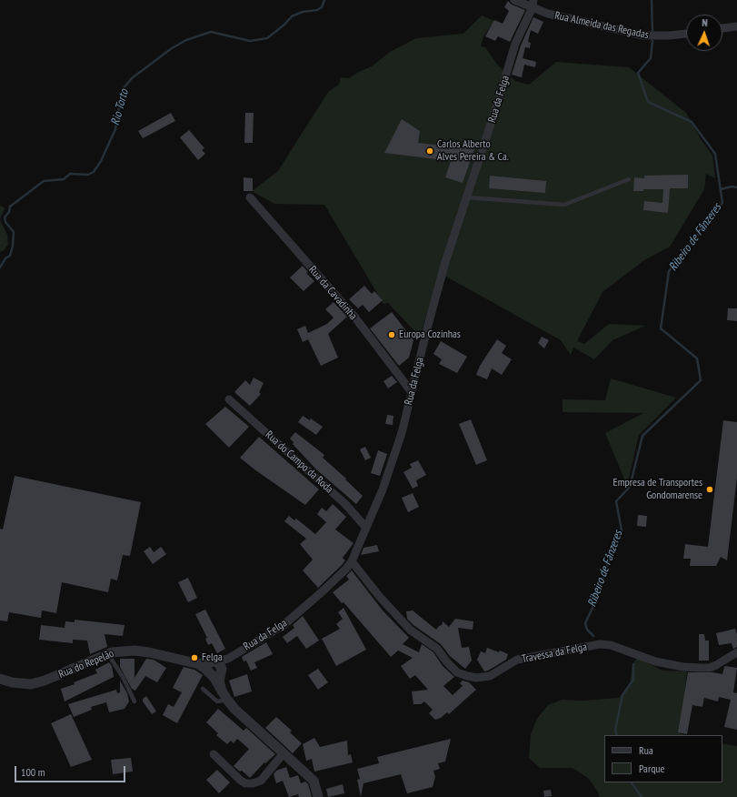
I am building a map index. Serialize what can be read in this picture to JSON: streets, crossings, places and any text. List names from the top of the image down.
{
  "streets": {
    "street": [
      "Rua Almeida das Regadas",
      "Rua da Felga",
      "Rua da Cavadinha",
      "Rua do Campo da Roda",
      "Travessa da Felga",
      "Rua do Repelão"
    ]
  },
  "crossings": [
    ["Rua Almeida das Regadas", "Rua da Felga"],
    ["Rua da Felga", "Rua da Cavadinha"],
    ["Rua da Felga", "Rua do Campo da Roda"],
    ["Rua da Felga", "Travessa da Felga"],
    ["Rua da Felga", "Rua do Repelão"]
  ],
  "water": ["Rio Torto", "Ribeiro de Fânzeres"],
  "places": [
    "Carlos Alberto Alves Pereira & Ca.",
    "Europa Cozinhas",
    "Empresa de Transportes Gondomarense",
    "Felga"
  ],
  "legend": ["Rua", "Parque"],
  "scale_bar": "100 m",
  "north": "top"
}
